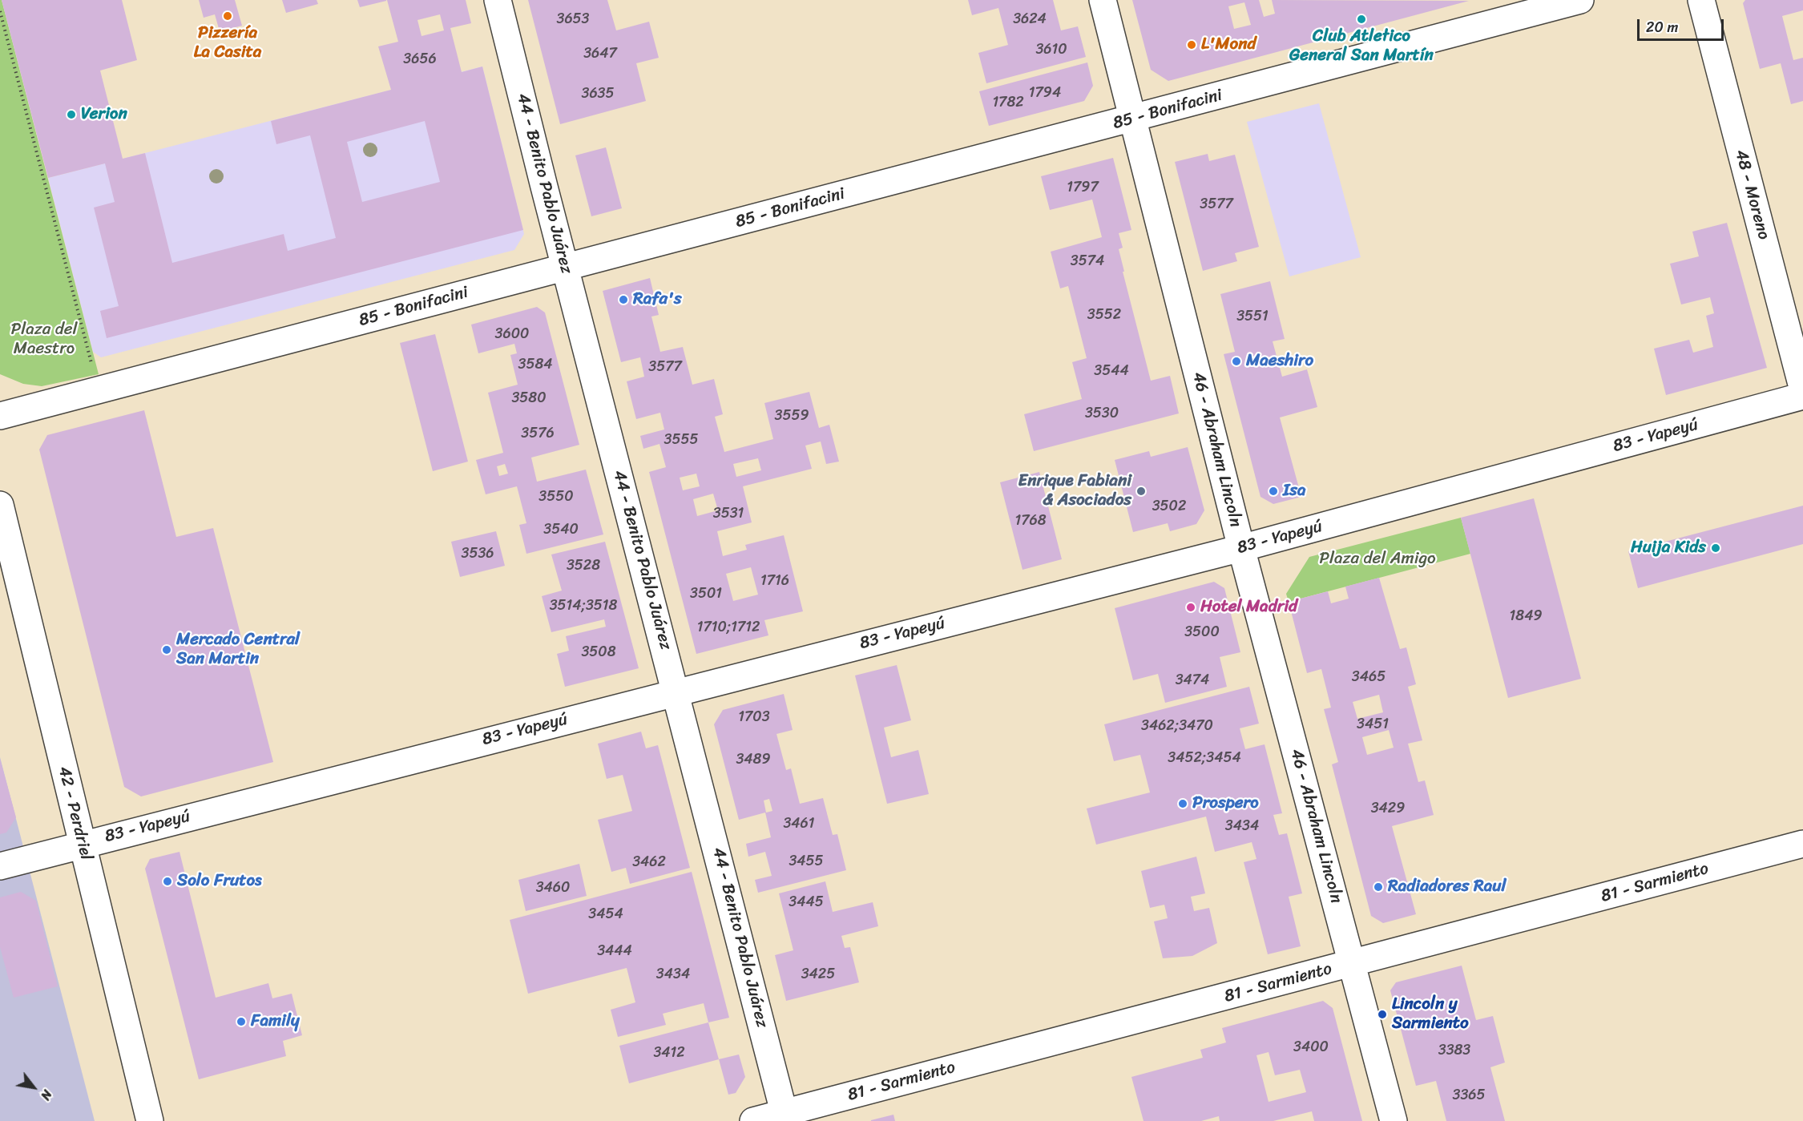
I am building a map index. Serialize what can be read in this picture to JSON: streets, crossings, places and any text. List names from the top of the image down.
{
  "streets": {
    "street": [
      "85 - Bonifacini",
      "44 - Benito Pablo Juárez",
      "48 - Moreno",
      "83 - Yapeyú",
      "46 - Abraham Lincoln",
      "42 - Perdriel",
      "81 - Sarmiento"
    ]
  },
  "crossings": [
    ["85 - Bonifacini", "44 - Benito Pablo Juárez"],
    ["85 - Bonifacini", "46 - Abraham Lincoln"],
    ["44 - Benito Pablo Juárez", "83 - Yapeyú"],
    ["44 - Benito Pablo Juárez", "81 - Sarmiento"],
    ["83 - Yapeyú", "46 - Abraham Lincoln"],
    ["83 - Yapeyú", "42 - Perdriel"],
    ["46 - Abraham Lincoln", "81 - Sarmiento"]
  ],
  "parks": ["Plaza del Maestro", "Plaza del Amigo"],
  "places": [
    "Pizzería La Casita",
    "Club Atletico General San Martín",
    "L'Mond",
    "Verion",
    "Rafa's",
    "Maeshiro",
    "Enrique Fabiani & Asociados",
    "Isa",
    "Huija Kids",
    "Hotel Madrid",
    "Mercado Central San Martin",
    "Prospero",
    "Solo Frutos",
    "Radiadores Raul",
    "Lincoln y Sarmiento",
    "Family"
  ],
  "house_numbers": [
    "3653",
    "3624",
    "3610",
    "3647",
    "3656",
    "1794",
    "3635",
    "1782",
    "1797",
    "3577",
    "3574",
    "3552",
    "3551",
    "3600",
    "3584",
    "3577",
    "3544",
    "3580",
    "3530",
    "3559",
    "3576",
    "3555",
    "3550",
    "3502",
    "3531",
    "1768",
    "3540",
    "3536",
    "3528",
    "1716",
    "3501",
    "3514;3518",
    "1849",
    "1710;1712",
    "3500",
    "3508",
    "3465",
    "3474",
    "1703",
    "3451",
    "3462;3470",
    "3452;3454",
    "3489",
    "3429",
    "3461",
    "3434",
    "3455",
    "3462",
    "3460",
    "3445",
    "3454",
    "3444",
    "3434",
    "3425",
    "3400",
    "3383",
    "3412",
    "3365"
  ],
  "scale_bar": "20 m",
  "north": "bottom right"
}
